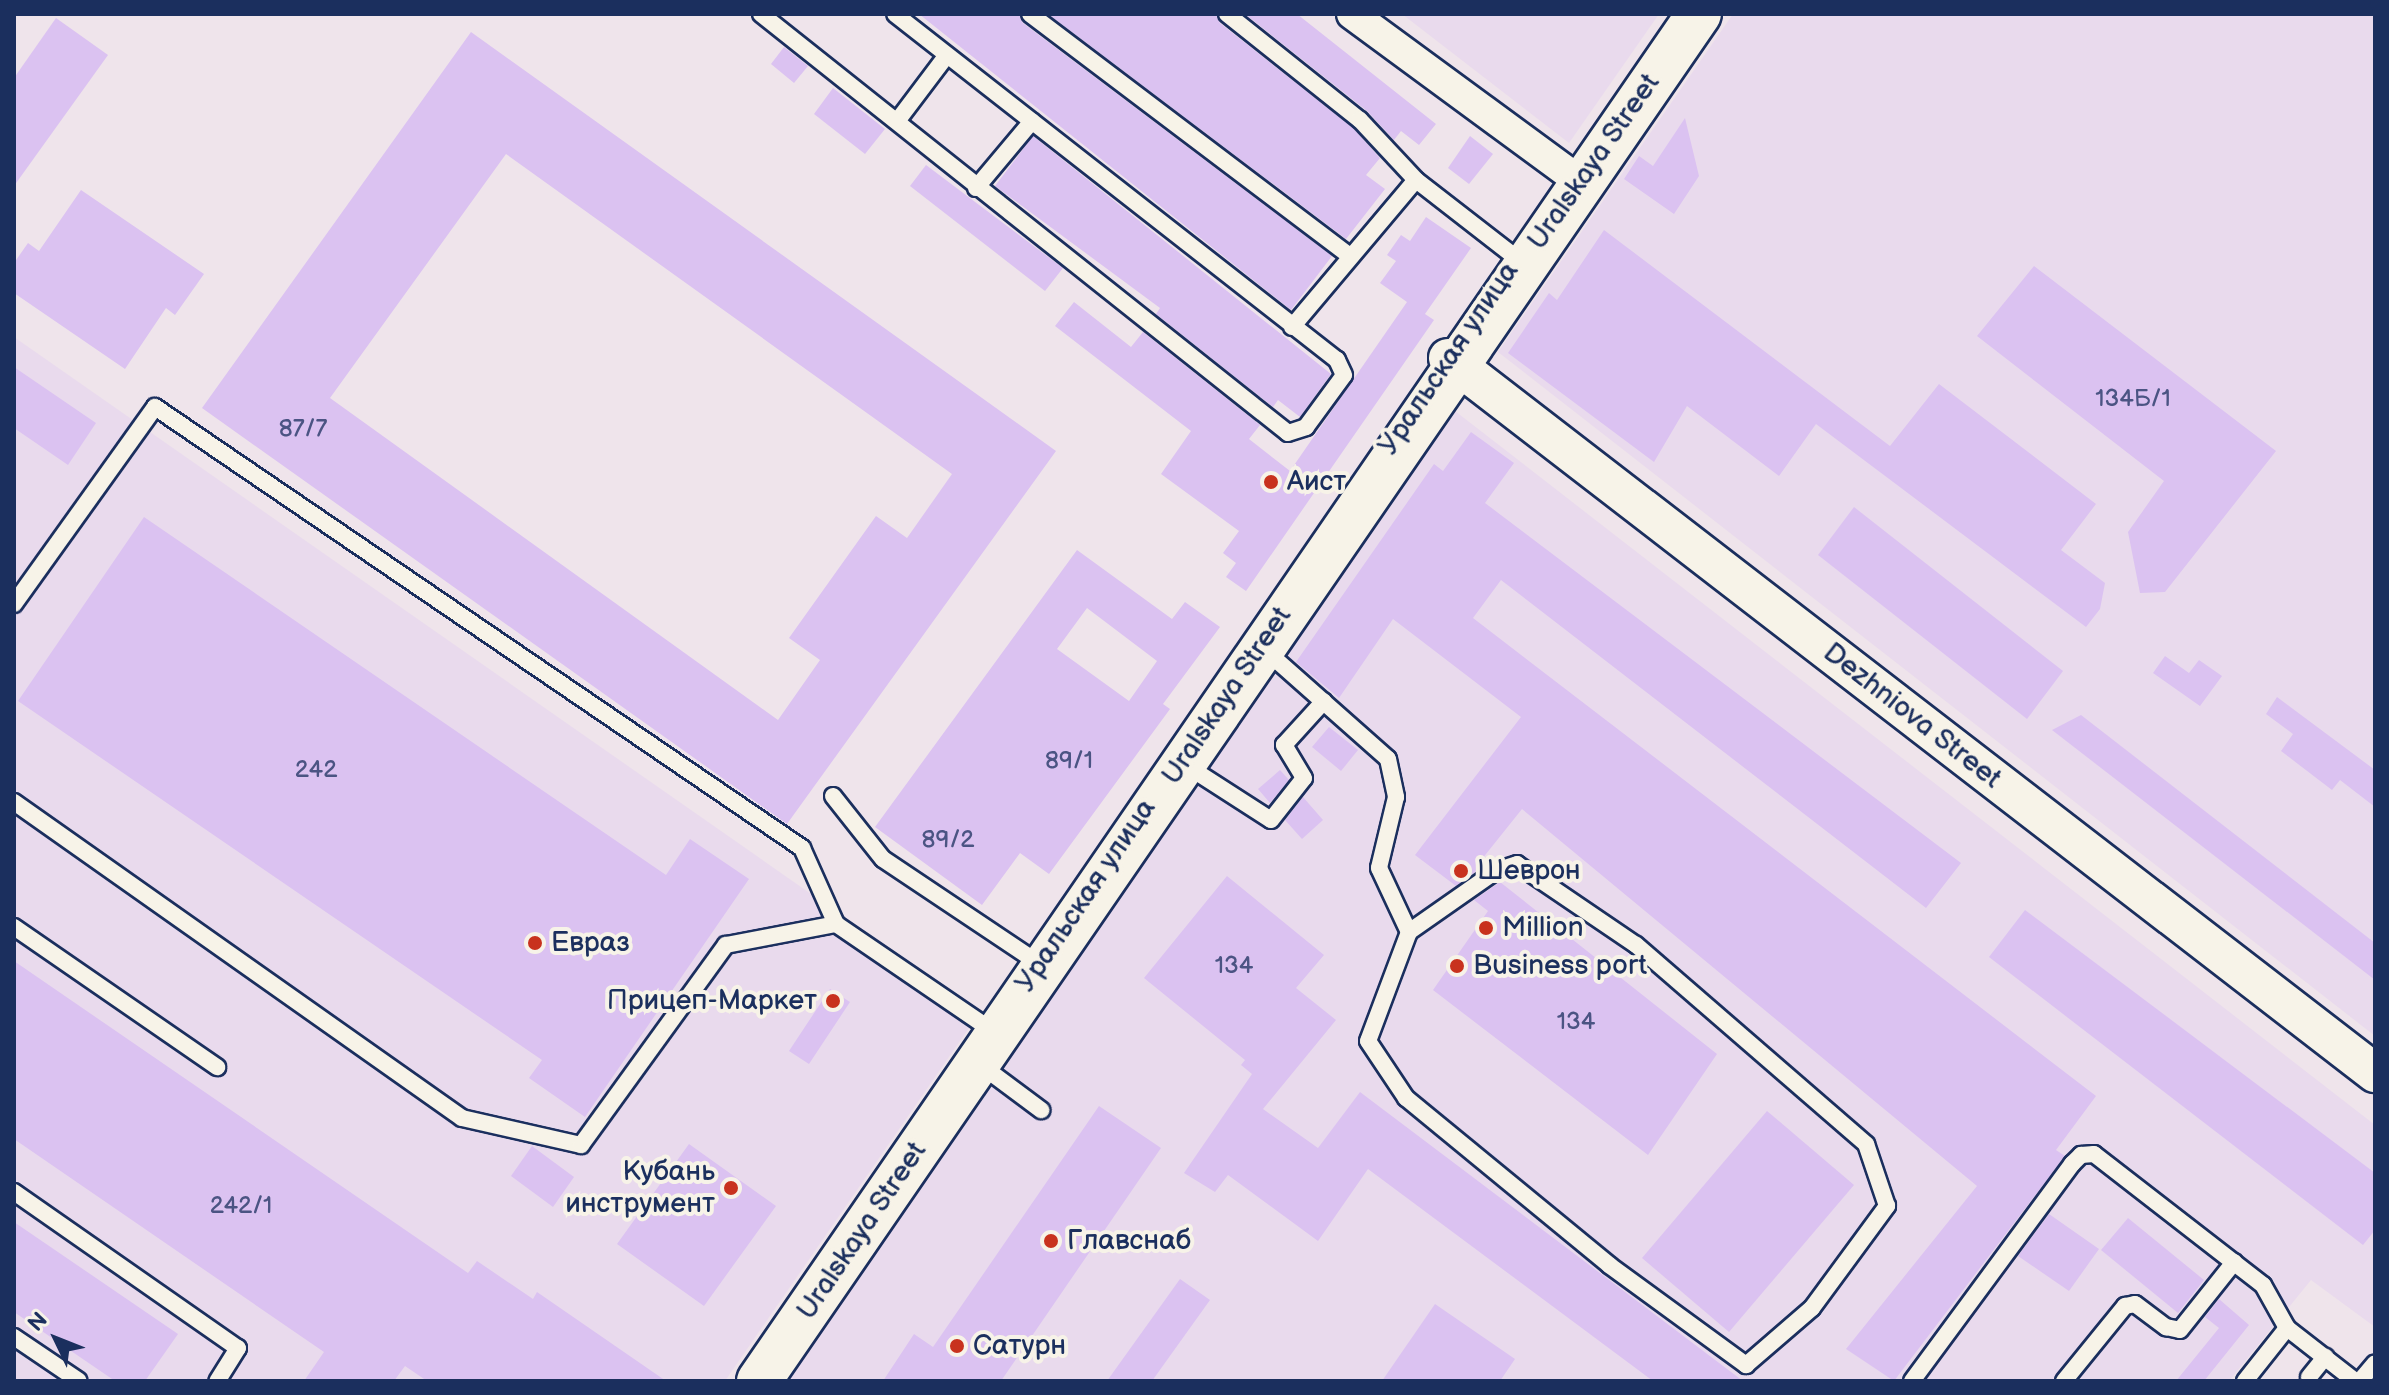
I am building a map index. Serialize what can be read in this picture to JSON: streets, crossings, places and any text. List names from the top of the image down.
{
  "streets": {
    "main road": ["Uralskaya Street", "Уральская улица"],
    "street": ["Dezhniova Street"]
  },
  "crossings": [
    ["Uralskaya Street", "Уральская улица"],
    ["Uralskaya Street", "Dezhniova Street"],
    ["Уральская улица", "Dezhniova Street"]
  ],
  "places": [
    "Аист",
    "Шеврон",
    "Million",
    "Евраз",
    "Business port",
    "Прицеп-Маркет",
    "Кубань инструмент",
    "Главснаб",
    "Сатурн"
  ],
  "house_numbers": [
    "134Б/1",
    "87/7",
    "89/1",
    "242",
    "89/2",
    "134",
    "134",
    "242/1"
  ],
  "north": "top left"
}
